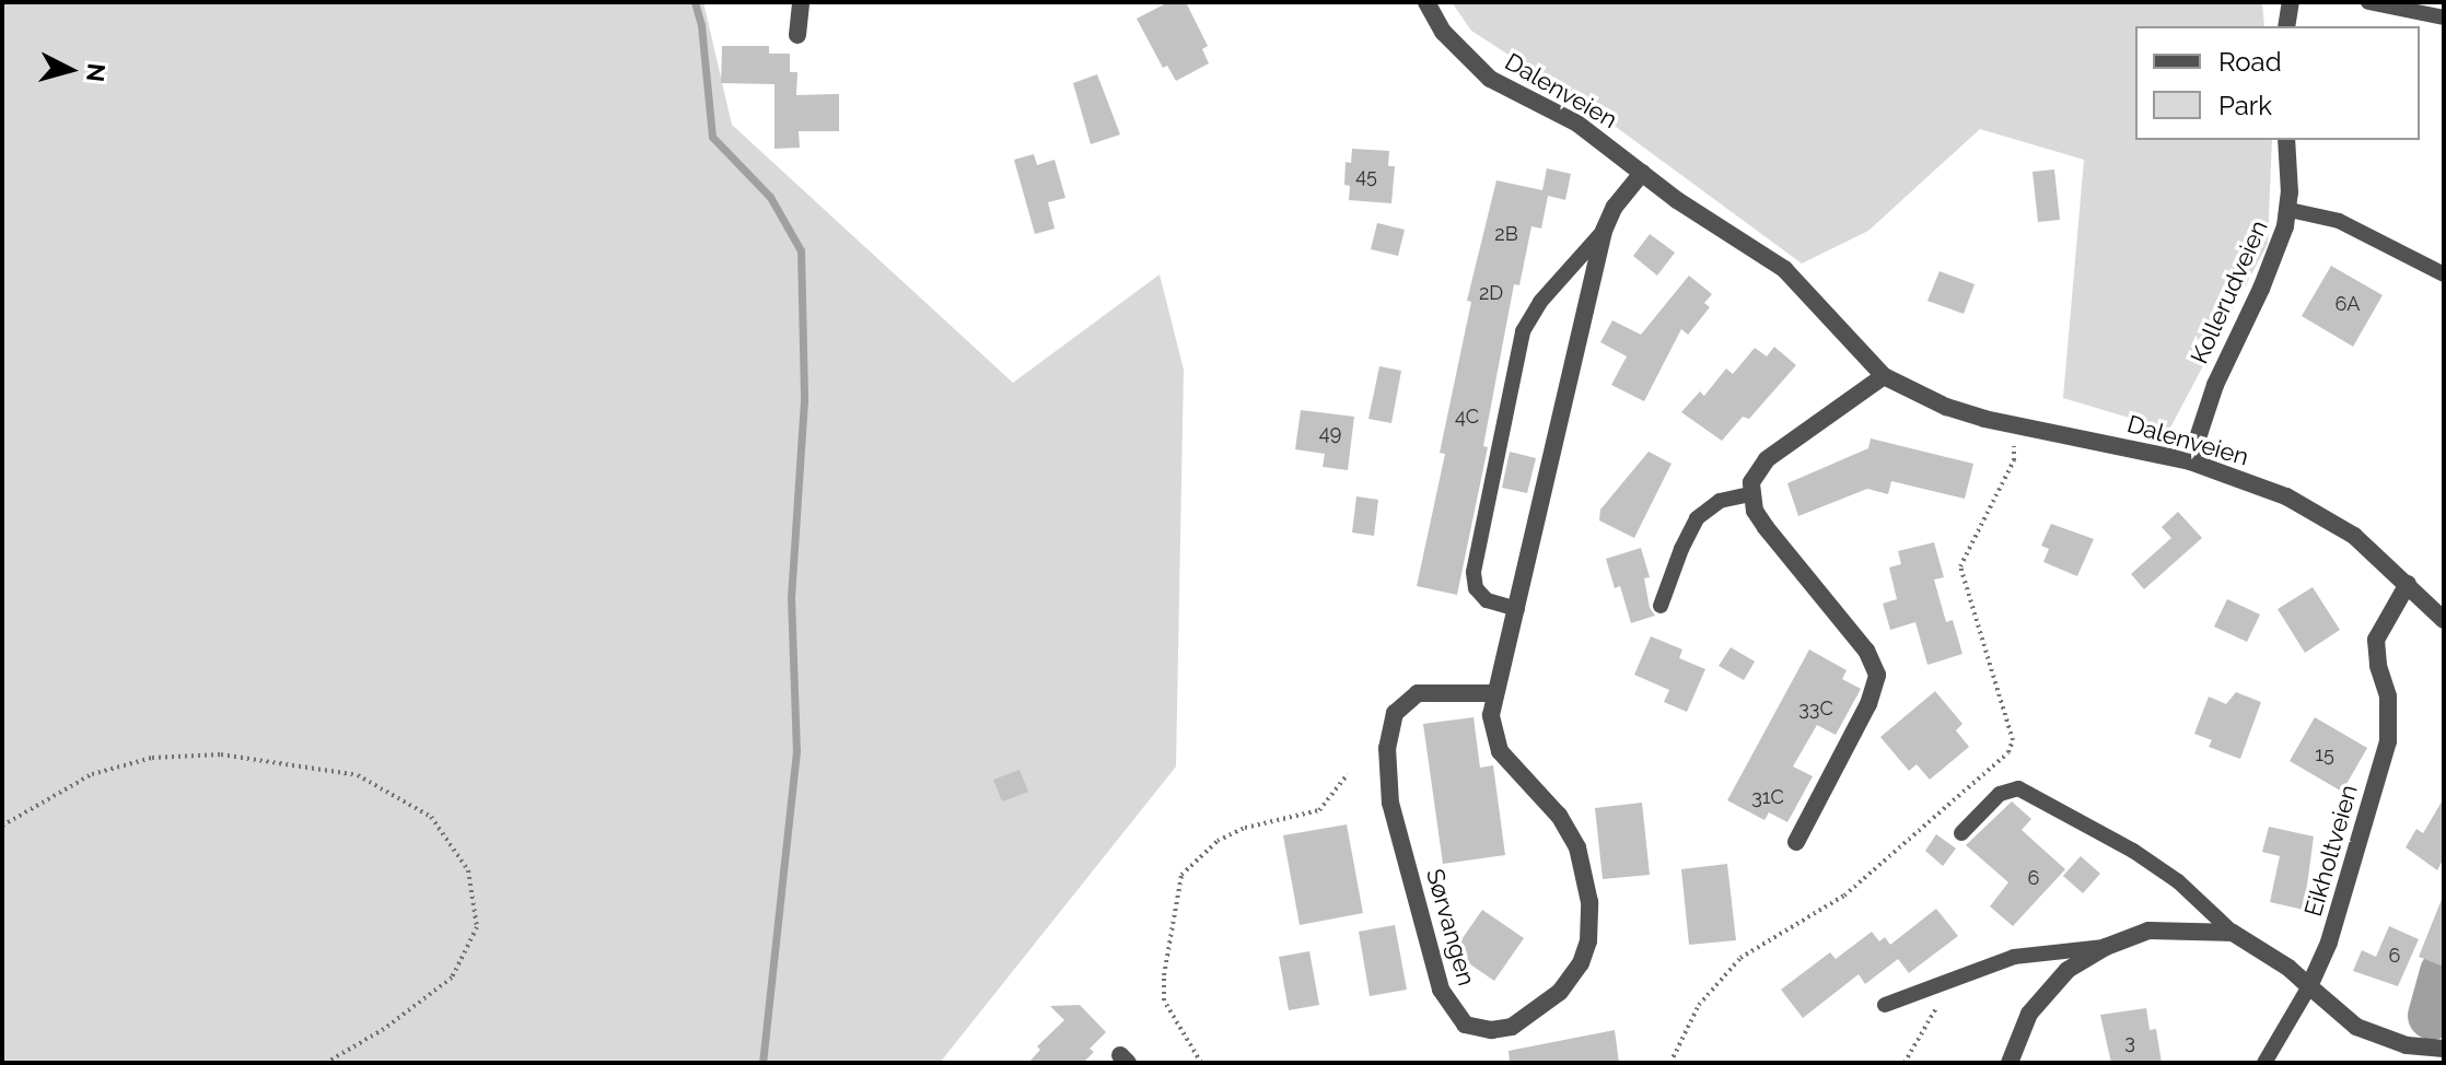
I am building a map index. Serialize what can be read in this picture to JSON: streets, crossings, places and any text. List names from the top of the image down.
{
  "streets": {
    "street": [
      "Dalenveien",
      "Kollerudveien",
      "Eikholtveien",
      "Sørvangen"
    ]
  },
  "crossings": [
    ["Dalenveien", "Kollerudveien"],
    ["Dalenveien", "Eikholtveien"],
    ["Dalenveien", "Sørvangen"]
  ],
  "house_numbers": [
    "45",
    "2B",
    "2D",
    "6A",
    "4C",
    "49",
    "33C",
    "15",
    "31C",
    "6",
    "6",
    "3"
  ],
  "legend": ["Road", "Park"],
  "north": "right"
}
